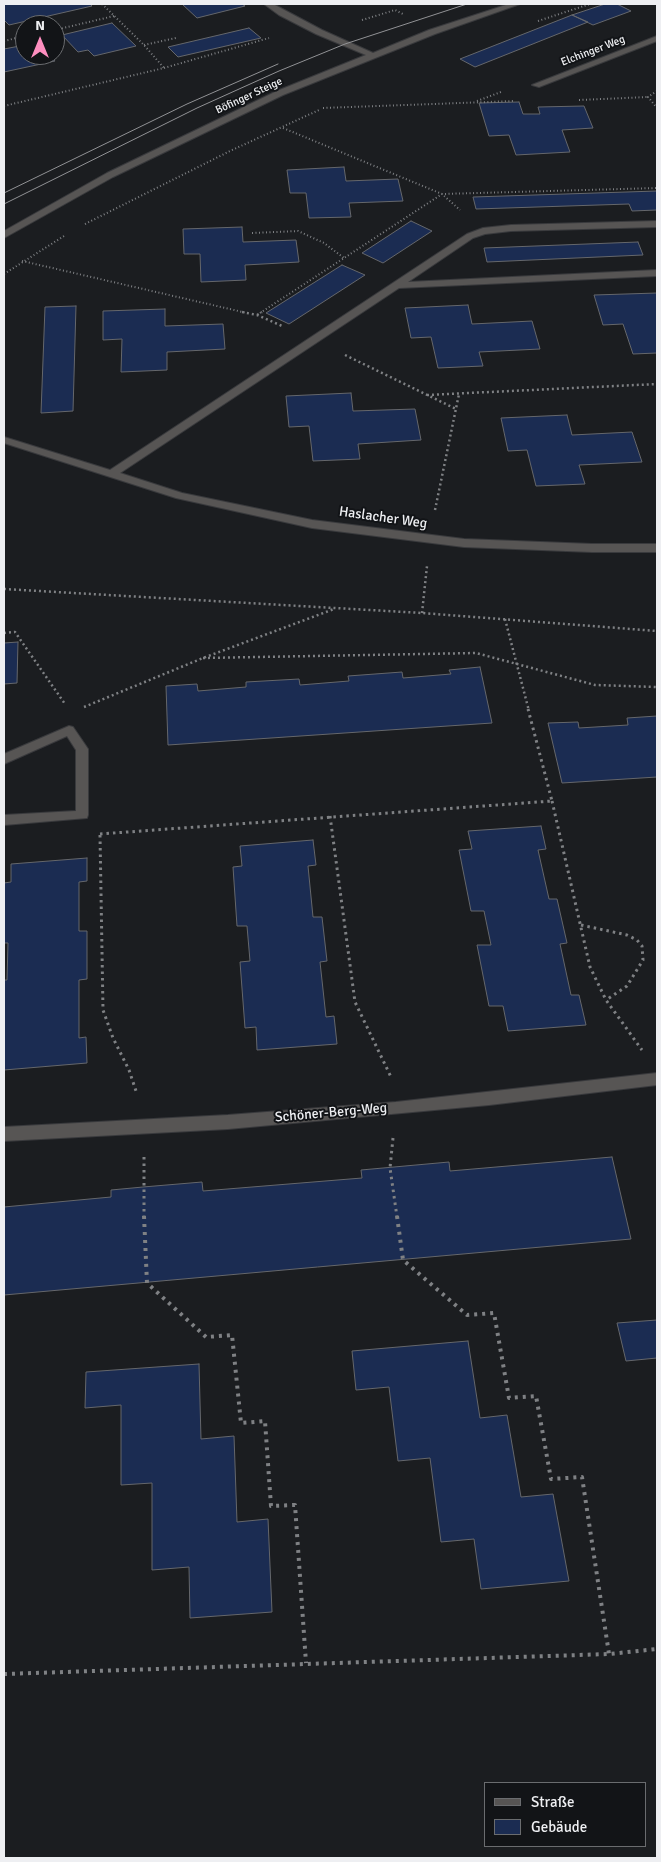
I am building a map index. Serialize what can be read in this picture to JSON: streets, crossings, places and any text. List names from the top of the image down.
{
  "streets": {
    "street": [
      "Elchinger Weg",
      "Böfinger Steige",
      "Haslacher Weg",
      "Schöner-Berg-Weg"
    ]
  },
  "legend": ["Straße", "Gebäude"],
  "north": "top"
}
